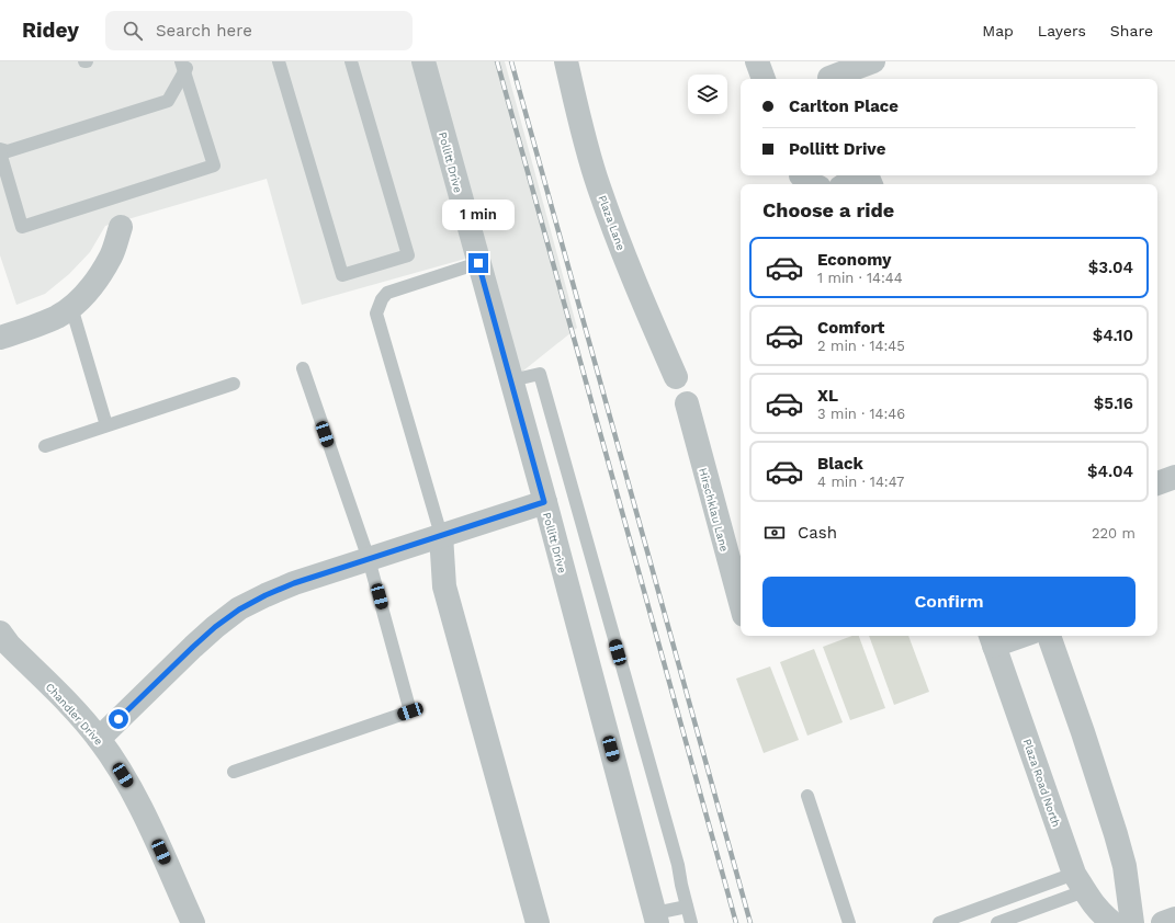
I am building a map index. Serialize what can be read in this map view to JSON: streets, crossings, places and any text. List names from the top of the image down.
{
  "streets": {
    "street": [
      "Pollitt Drive",
      "Plaza Lane",
      "Hirschklau Lane",
      "Chandler Drive",
      "Plaza Road North"
    ]
  },
  "page": {
    "header": "Ridey",
    "search": "Search here",
    "nav": ["Map", "Layers", "Share"],
    "banner": ["Carlton Place", "Pollitt Drive"],
    "heading": "Choose a ride",
    "bubble": "1 min",
    "list": [
      {
        "name": "Economy",
        "note": "1 min · 14:44",
        "value": "$3.04"
      },
      {
        "name": "Comfort",
        "note": "2 min · 14:45",
        "value": "$4.10"
      },
      {
        "name": "XL",
        "note": "3 min · 14:46",
        "value": "$5.16"
      },
      {
        "name": "Black",
        "note": "4 min · 14:47",
        "value": "$4.04"
      }
    ],
    "pay": ["Cash", "220 m"],
    "buttons": "Confirm"
  }
}
